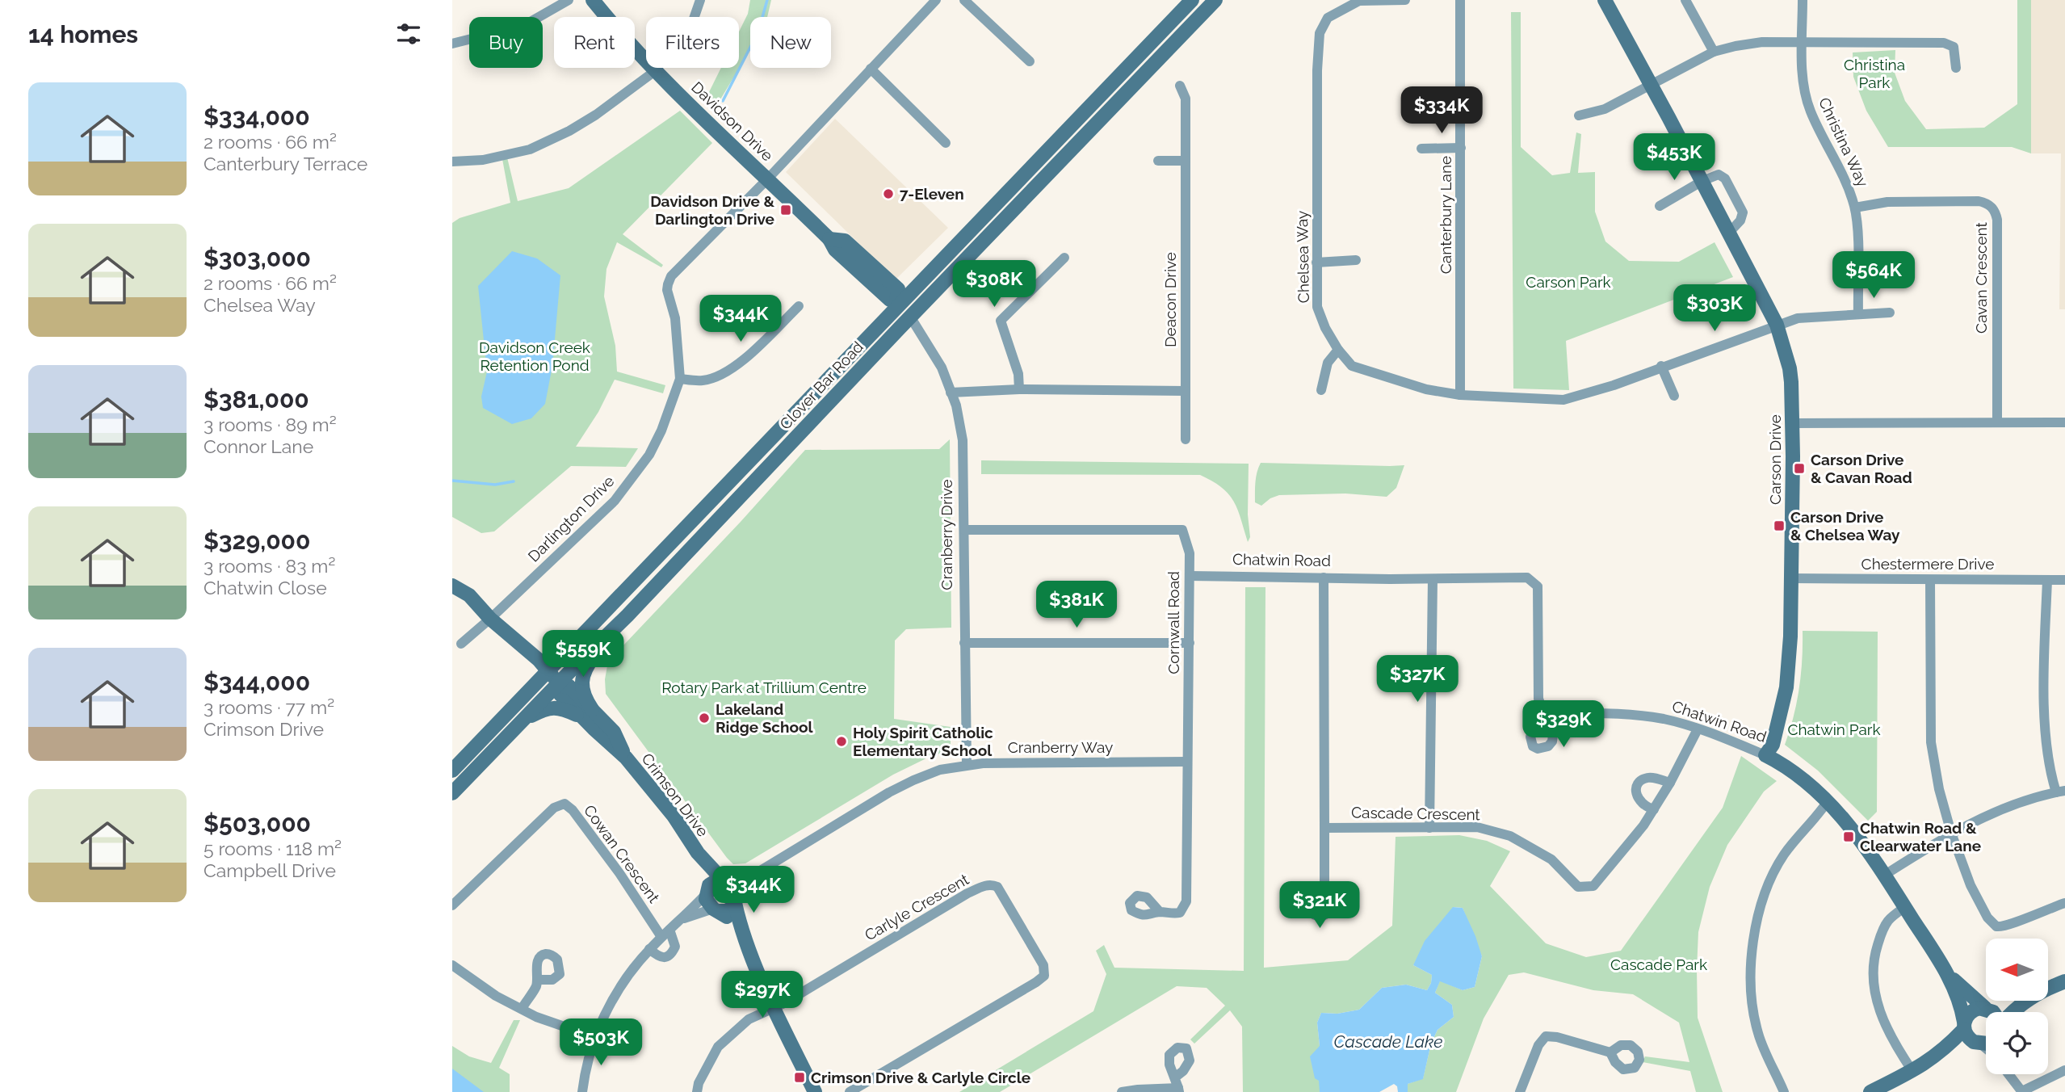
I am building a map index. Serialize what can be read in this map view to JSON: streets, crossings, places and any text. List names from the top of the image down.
{
  "streets": {
    "street": [
      "Davidson Drive",
      "Christina Way",
      "Canterbury Lane",
      "Chelsea Way",
      "Cavan Crescent",
      "Deacon Drive",
      "Clover Bar Road",
      "Carson Drive",
      "Darlington Drive",
      "Cranberry Drive",
      "Chatwin Road",
      "Chestermere Drive",
      "Cornwall Road",
      "Cranberry Way",
      "Crimson Drive",
      "Cascade Crescent",
      "Cowan Crescent",
      "Carlyle Crescent"
    ]
  },
  "crossings": [
    ["Davidson Drive", "Clover Bar Road"],
    ["Davidson Drive", "Darlington Drive"],
    ["Christina Way", "Cavan Crescent"],
    ["Canterbury Lane", "Chelsea Way"],
    ["Chelsea Way", "Carson Drive"],
    ["Clover Bar Road", "Cranberry Drive"],
    ["Clover Bar Road", "Crimson Drive"],
    ["Carson Drive", "Chatwin Road"],
    ["Carson Drive", "Chestermere Drive"],
    ["Darlington Drive", "Crimson Drive"],
    ["Cranberry Drive", "Cornwall Road"],
    ["Cranberry Drive", "Cranberry Way"],
    ["Chatwin Road", "Cornwall Road"],
    ["Chatwin Road", "Cascade Crescent"],
    ["Cornwall Road", "Cranberry Way"],
    ["Cranberry Way", "Crimson Drive"]
  ],
  "water": ["Cascade Lake"],
  "parks": [
    "Christina Park",
    "Carson Park",
    "Davidson Creek Retention Pond",
    "Rotary Park at Trillium Centre",
    "Chatwin Park",
    "Cascade Park"
  ],
  "places": {
    "other": ["7-Eleven", "Lakeland Ridge School", "Holy Spirit Catholic Elementary School"],
    "transit": [
      "Davidson Drive & Darlington Drive",
      "Carson Drive & Cavan Road",
      "Carson Drive & Chelsea Way",
      "Chatwin Road & Clearwater Lane",
      "Crimson Drive & Carlyle Circle"
    ]
  },
  "north": "left",
  "page": {
    "heading": "14 homes",
    "chip": [
      "Buy",
      "Rent",
      "Filters",
      "New"
    ],
    "list": [
      {
        "name": "$334,000",
        "note": "2 rooms · 66 m² · Canterbury Terrace"
      },
      {
        "name": "$303,000",
        "note": "2 rooms · 66 m² · Chelsea Way"
      },
      {
        "name": "$381,000",
        "note": "3 rooms · 89 m² · Connor Lane"
      },
      {
        "name": "$329,000",
        "note": "3 rooms · 83 m² · Chatwin Close"
      },
      {
        "name": "$344,000",
        "note": "3 rooms · 77 m² · Crimson Drive"
      },
      {
        "name": "$503,000",
        "note": "5 rooms · 118 m² · Campbell Drive"
      }
    ],
    "price": [
      "$334K",
      "$453K",
      "$564K",
      "$308K",
      "$303K",
      "$344K",
      "$381K",
      "$559K",
      "$327K",
      "$329K",
      "$344K",
      "$321K",
      "$297K",
      "$503K"
    ]
  }
}
